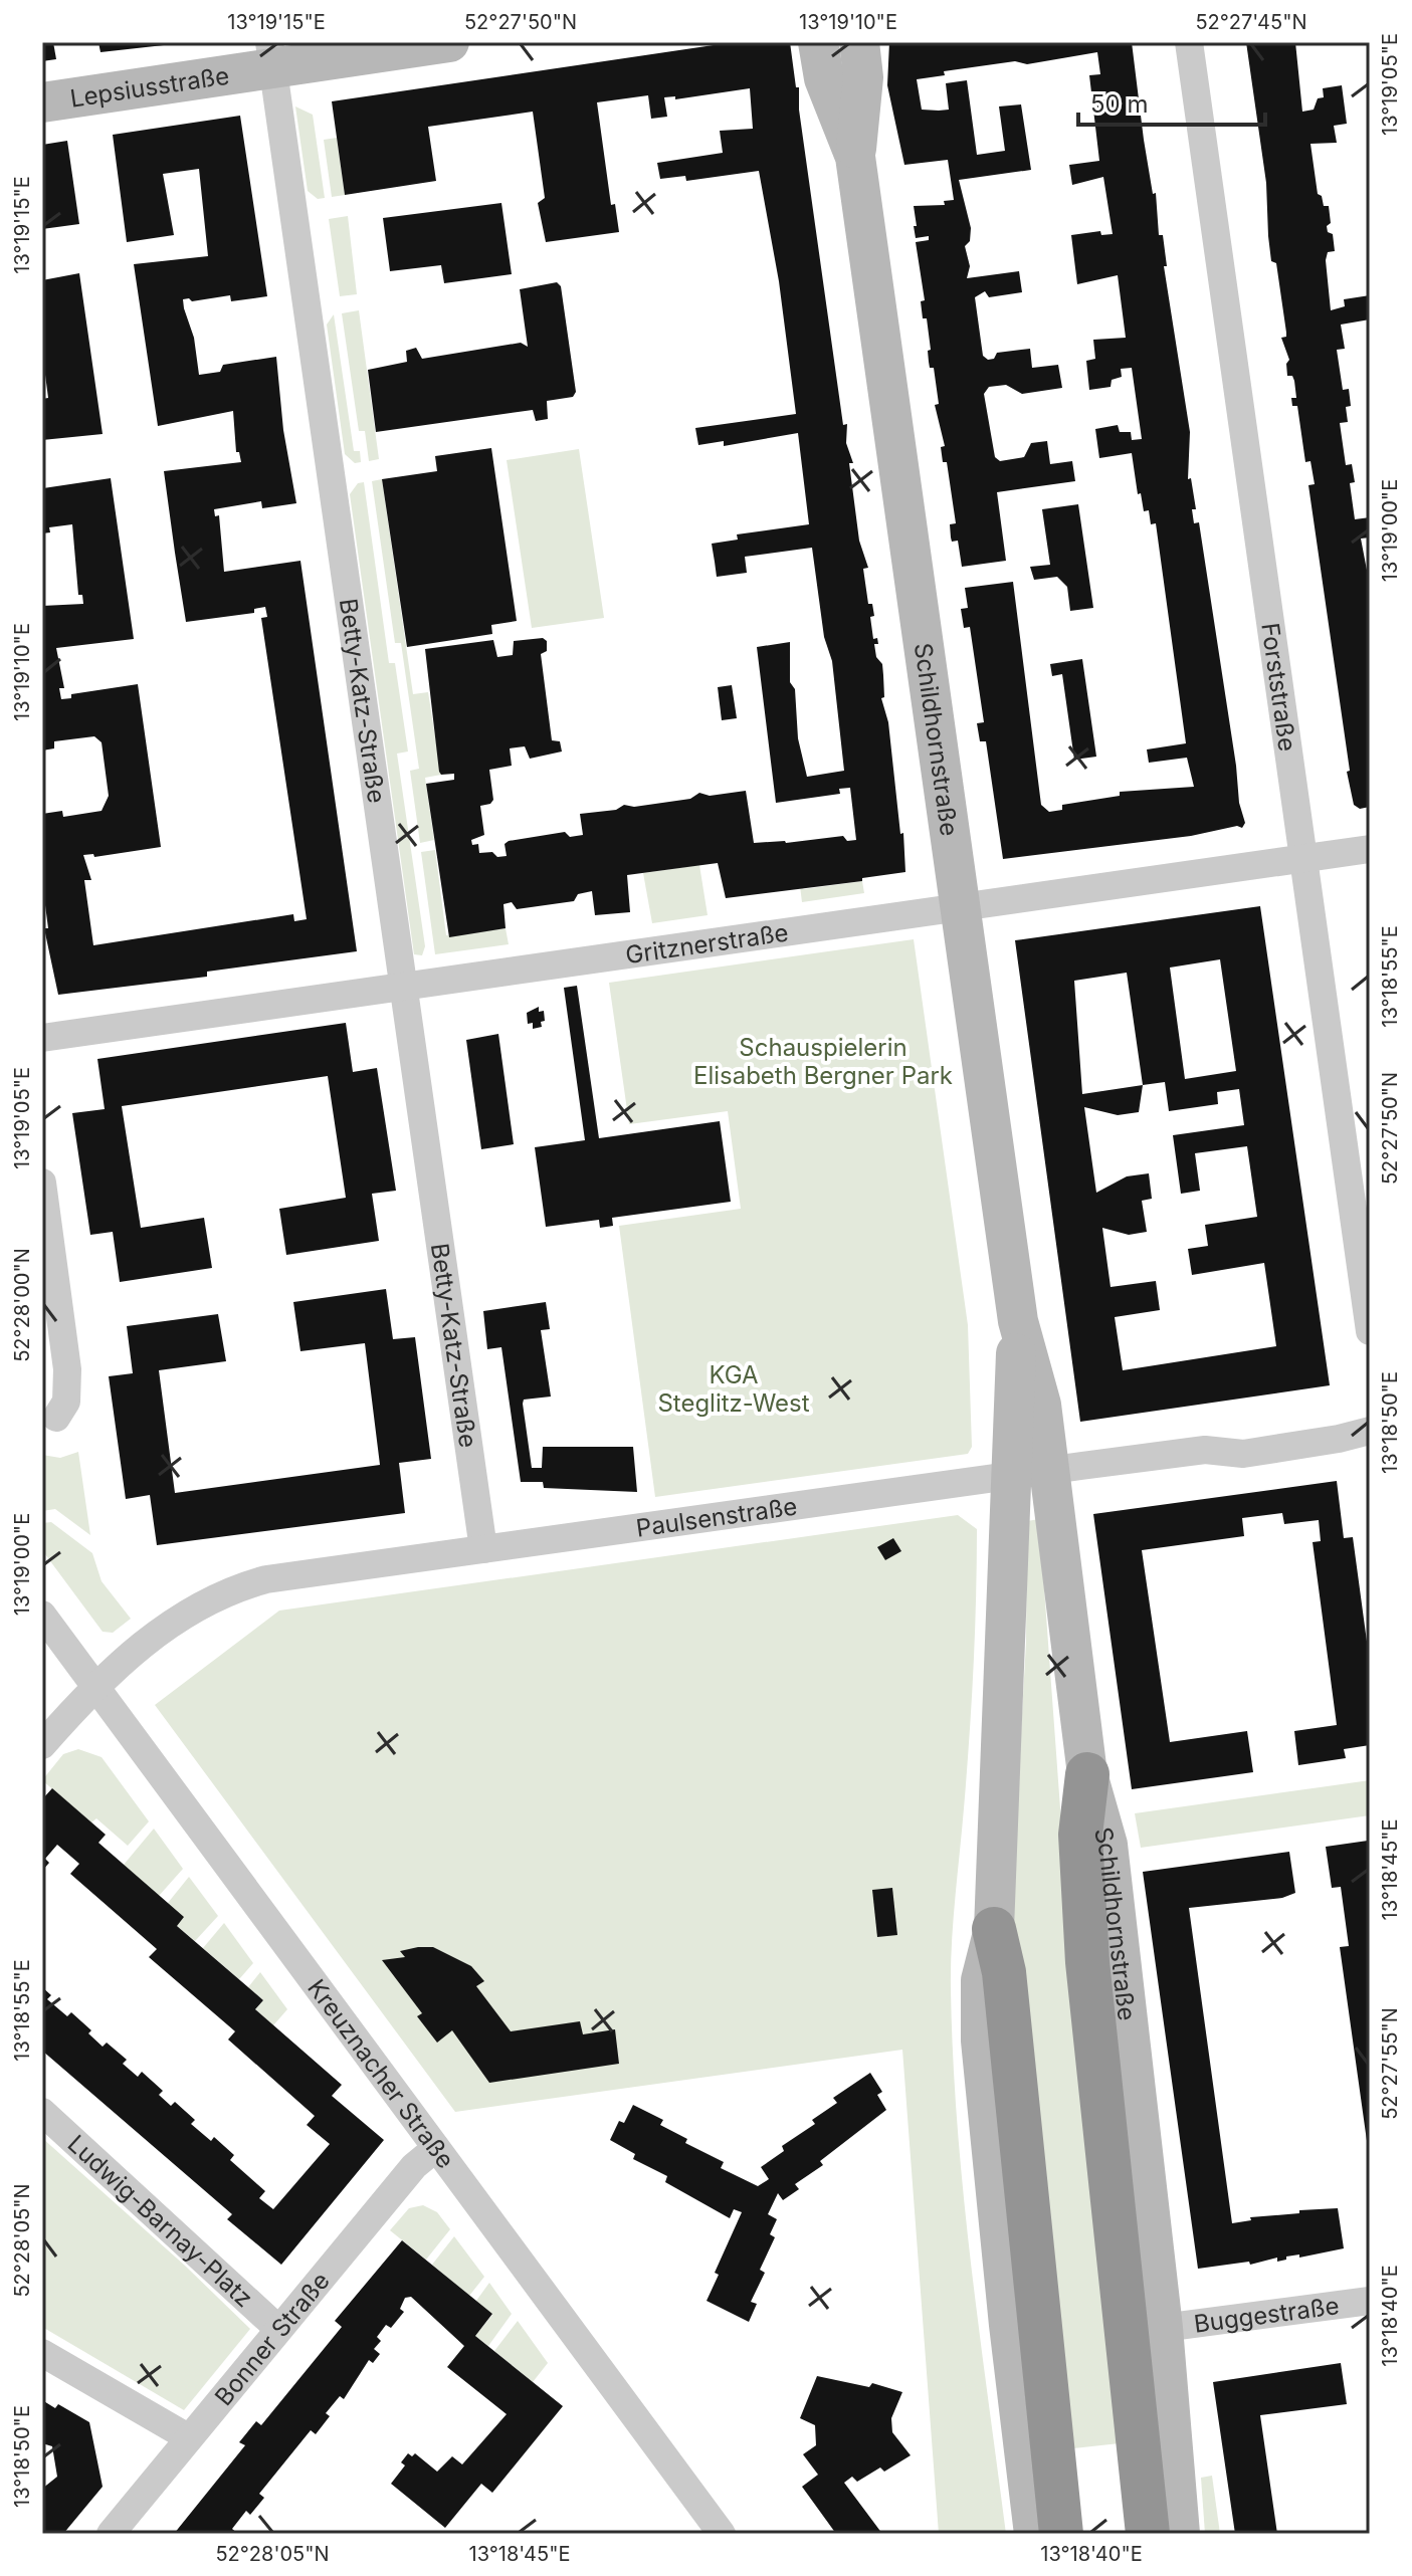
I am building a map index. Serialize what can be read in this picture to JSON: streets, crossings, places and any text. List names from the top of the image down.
{
  "streets": {
    "main road": ["Lepsiusstraße", "Schildhornstraße"],
    "street": [
      "Forststraße",
      "Betty-Katz-Straße",
      "Gritznerstraße",
      "Paulsenstraße",
      "Kreuznacher Straße",
      "Ludwig-Barnay-Platz",
      "Buggestraße",
      "Bonner Straße"
    ]
  },
  "crossings": [
    ["Lepsiusstraße", "Betty-Katz-Straße"],
    ["Forststraße", "Gritznerstraße"],
    ["Betty-Katz-Straße", "Gritznerstraße"],
    ["Betty-Katz-Straße", "Paulsenstraße"],
    ["Schildhornstraße", "Gritznerstraße"],
    ["Schildhornstraße", "Paulsenstraße"],
    ["Schildhornstraße", "Buggestraße"],
    ["Paulsenstraße", "Kreuznacher Straße"],
    ["Kreuznacher Straße", "Bonner Straße"],
    ["Ludwig-Barnay-Platz", "Bonner Straße"]
  ],
  "parks": ["Schauspielerin Elisabeth Bergner Park", "KGA Steglitz-West"],
  "scale_bar": "50 m",
  "coordinates": [
    "13°19'15\"E",
    "52°27'50\"N",
    "13°19'10\"E",
    "52°27'45\"N",
    "13°19'05\"E",
    "13°19'00\"E",
    "13°18'55\"E",
    "52°28'00\"N",
    "13°18'50\"E",
    "13°18'45\"E",
    "52°27'55\"N",
    "52°28'05\"N",
    "13°18'40\"E"
  ]
}
